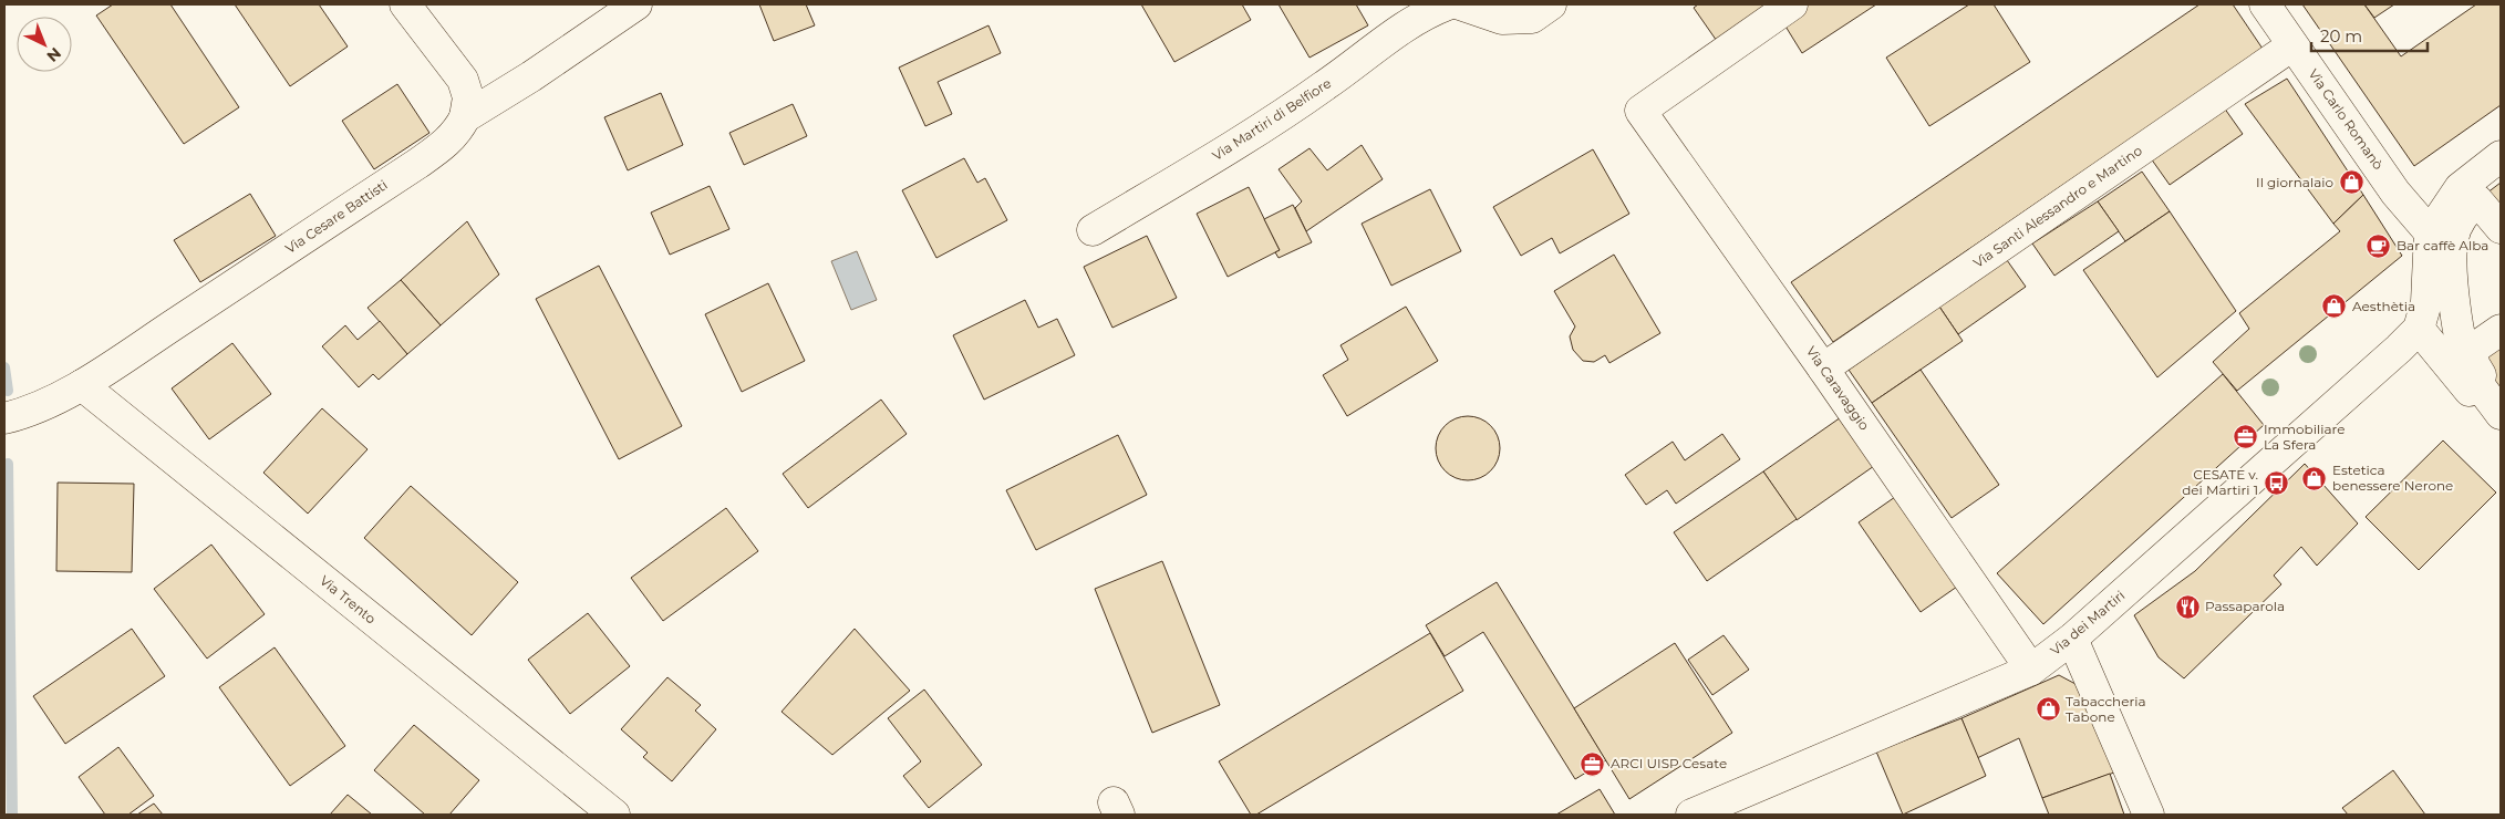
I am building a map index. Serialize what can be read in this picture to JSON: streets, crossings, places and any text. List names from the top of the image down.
{
  "streets": {
    "street": [
      "Via Martiri di Belfiore",
      "Via Carlo Romanò",
      "Via Santi Alessandro e Martino",
      "Via Cesare Battisti",
      "Via Caravaggio",
      "Via Trento",
      "Via dei Martiri"
    ]
  },
  "crossings": [
    ["Via Carlo Romanò", "Via Santi Alessandro e Martino"],
    ["Via Santi Alessandro e Martino", "Via Caravaggio"],
    ["Via Cesare Battisti", "Via Trento"],
    ["Via Caravaggio", "Via dei Martiri"]
  ],
  "places": {
    "shop": [
      "Il giornalaio",
      "Aesthètia",
      "Estetica benessere Nerone",
      "Tabaccheria Tabone"
    ],
    "cafe": ["Bar caffè Alba"],
    "office": ["Immobiliare La Sfera", "ARCI UISP Cesate"],
    "bus stop": ["CESATE v. dei Martiri 1"],
    "restaurant": ["Passaparola"]
  },
  "scale_bar": "20 m",
  "north": "bottom right"
}
